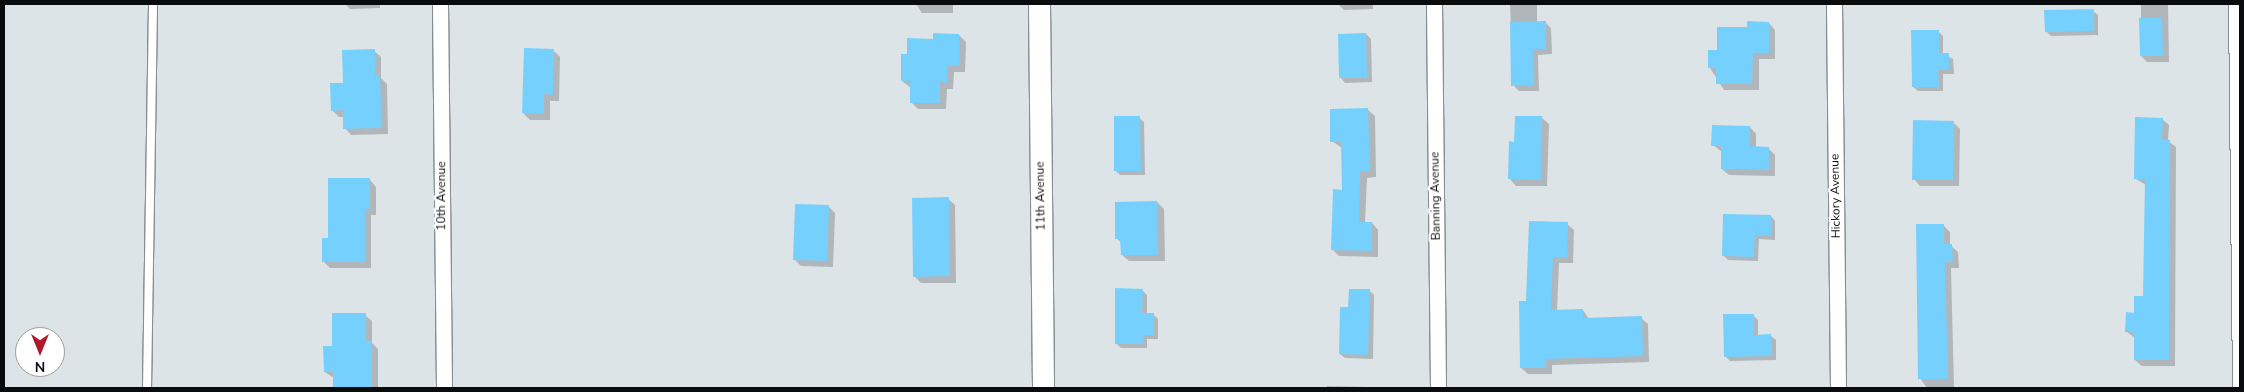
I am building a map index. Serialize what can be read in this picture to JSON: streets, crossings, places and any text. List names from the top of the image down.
{
  "streets": {
    "main road": ["11th Avenue"],
    "street": ["10th Avenue", "Banning Avenue", "Hickory Avenue"]
  },
  "north": "bottom"
}
